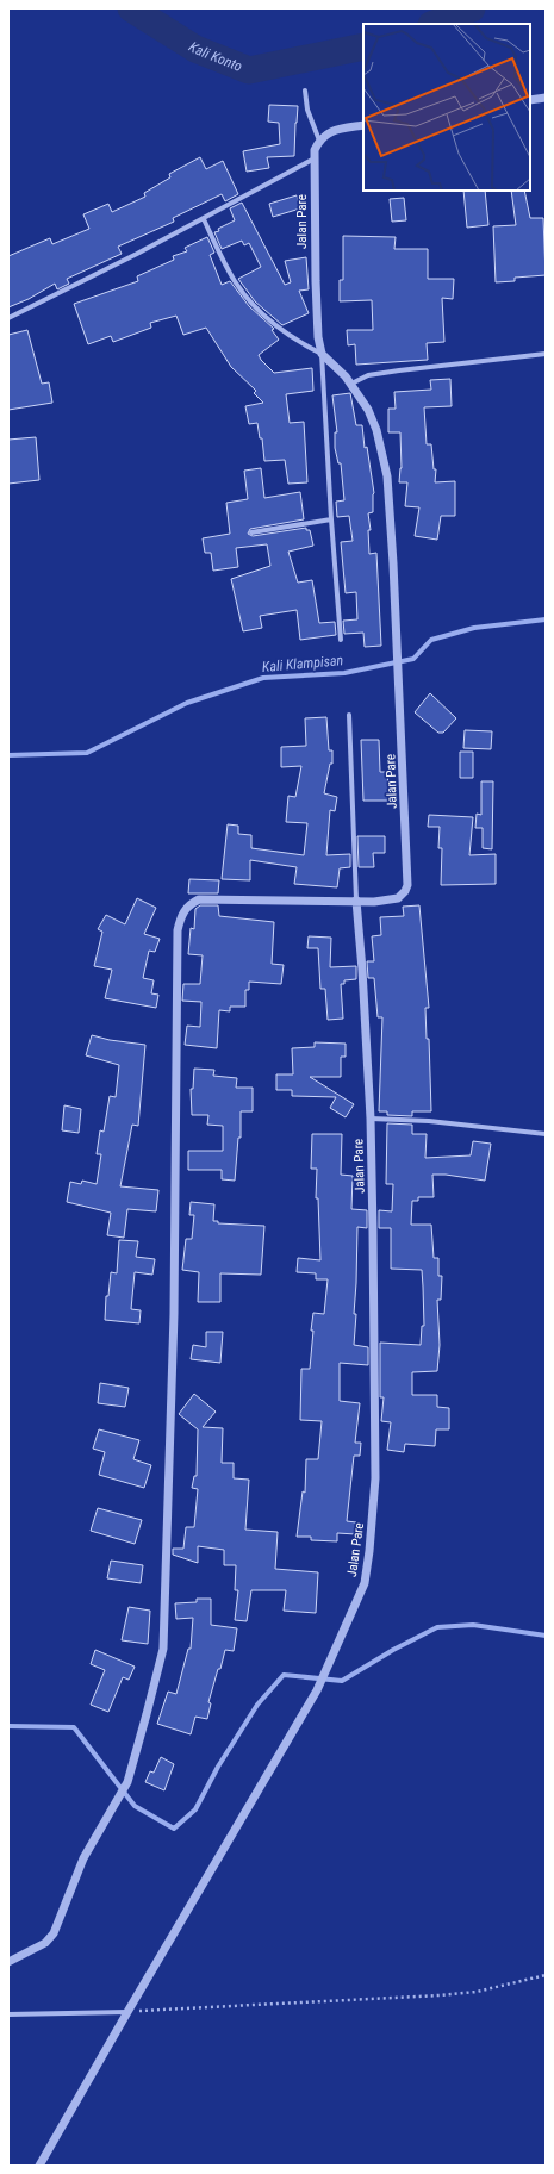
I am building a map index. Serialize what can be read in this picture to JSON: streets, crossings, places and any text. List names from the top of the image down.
{
  "streets": {
    "street": ["Jalan Pare"]
  },
  "water": ["Kali Konto", "Kali Klampisan"]
}
